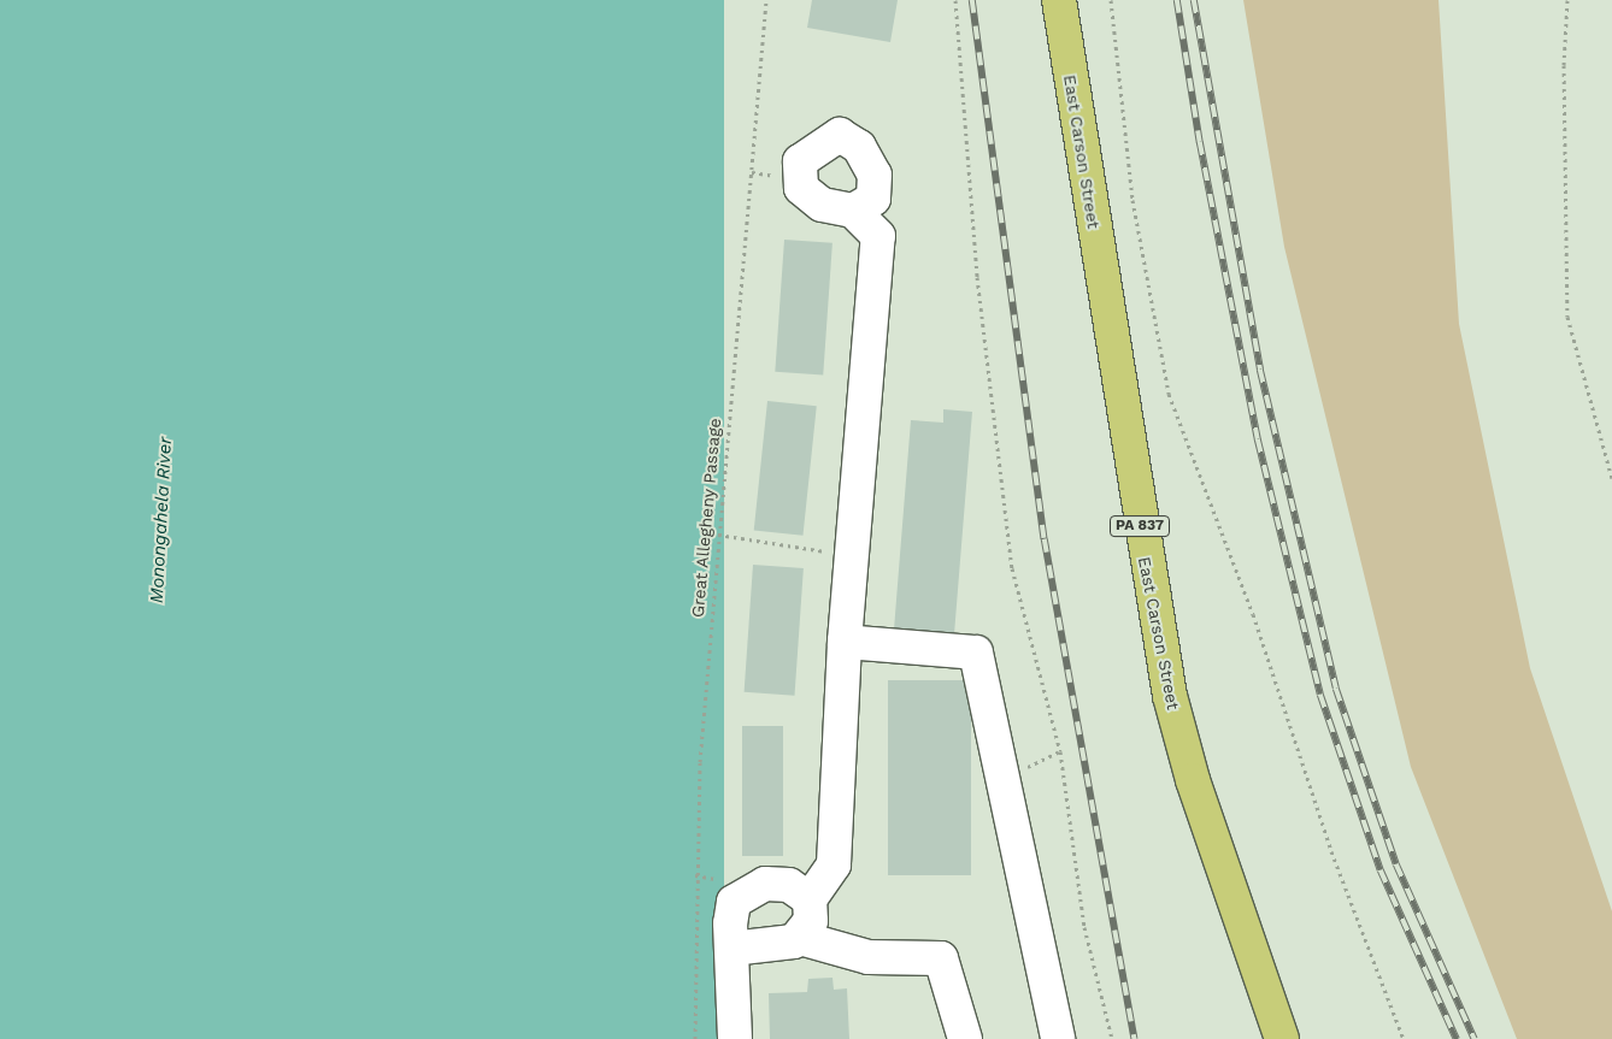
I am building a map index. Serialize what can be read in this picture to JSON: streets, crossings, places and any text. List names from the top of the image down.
{
  "streets": {
    "main road": ["East Carson Street", "PA 837"],
    "path": ["Great Allegheny Passage"]
  },
  "water": ["Monongahela River"]
}
